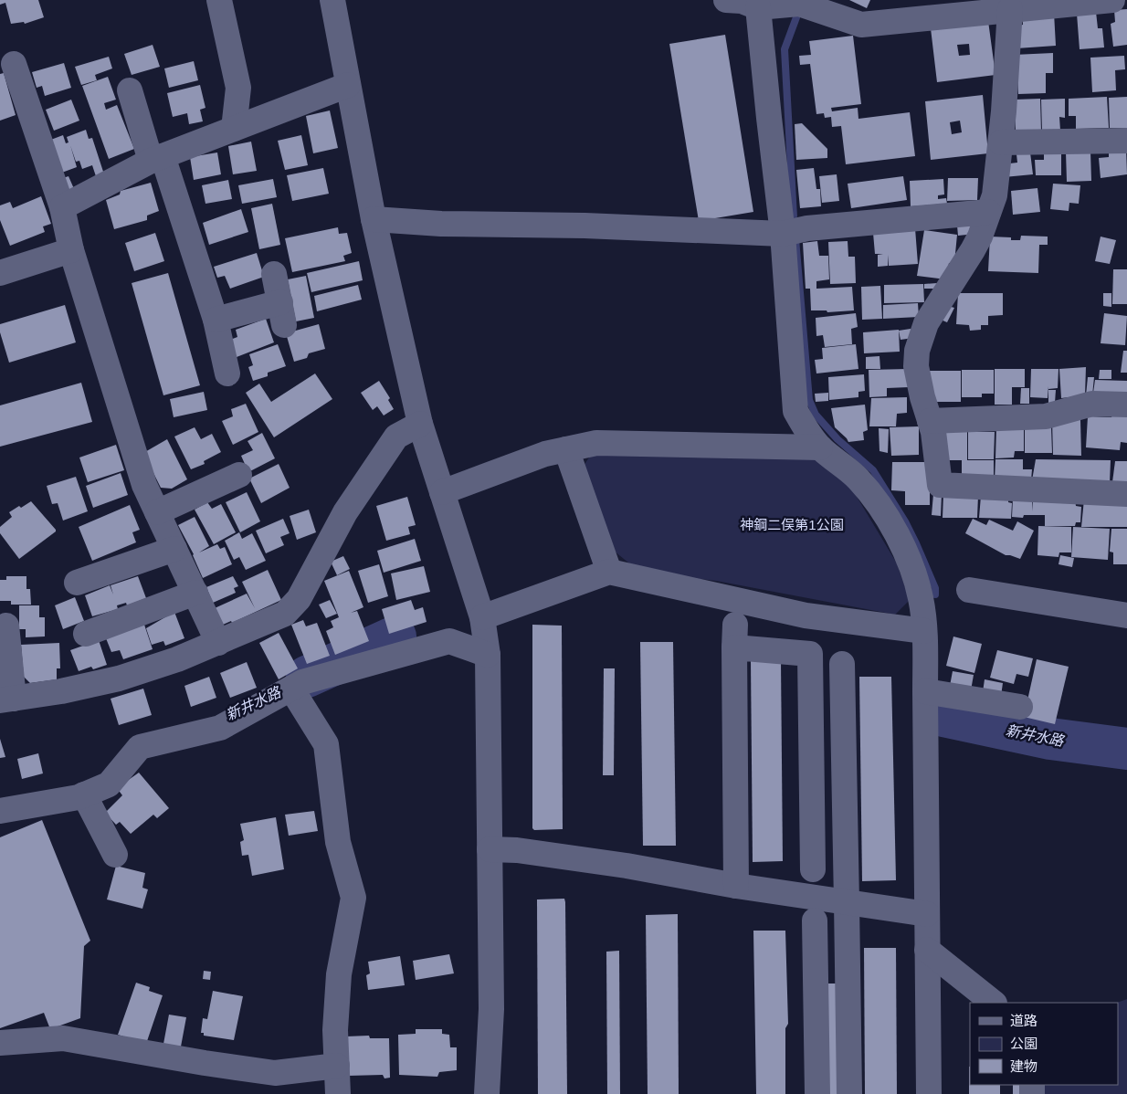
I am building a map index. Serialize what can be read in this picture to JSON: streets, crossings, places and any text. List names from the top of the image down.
{
  "water": ["新井水路"],
  "parks": ["神鋼二俣第1公園"],
  "legend": ["道路", "公園", "建物"]
}
